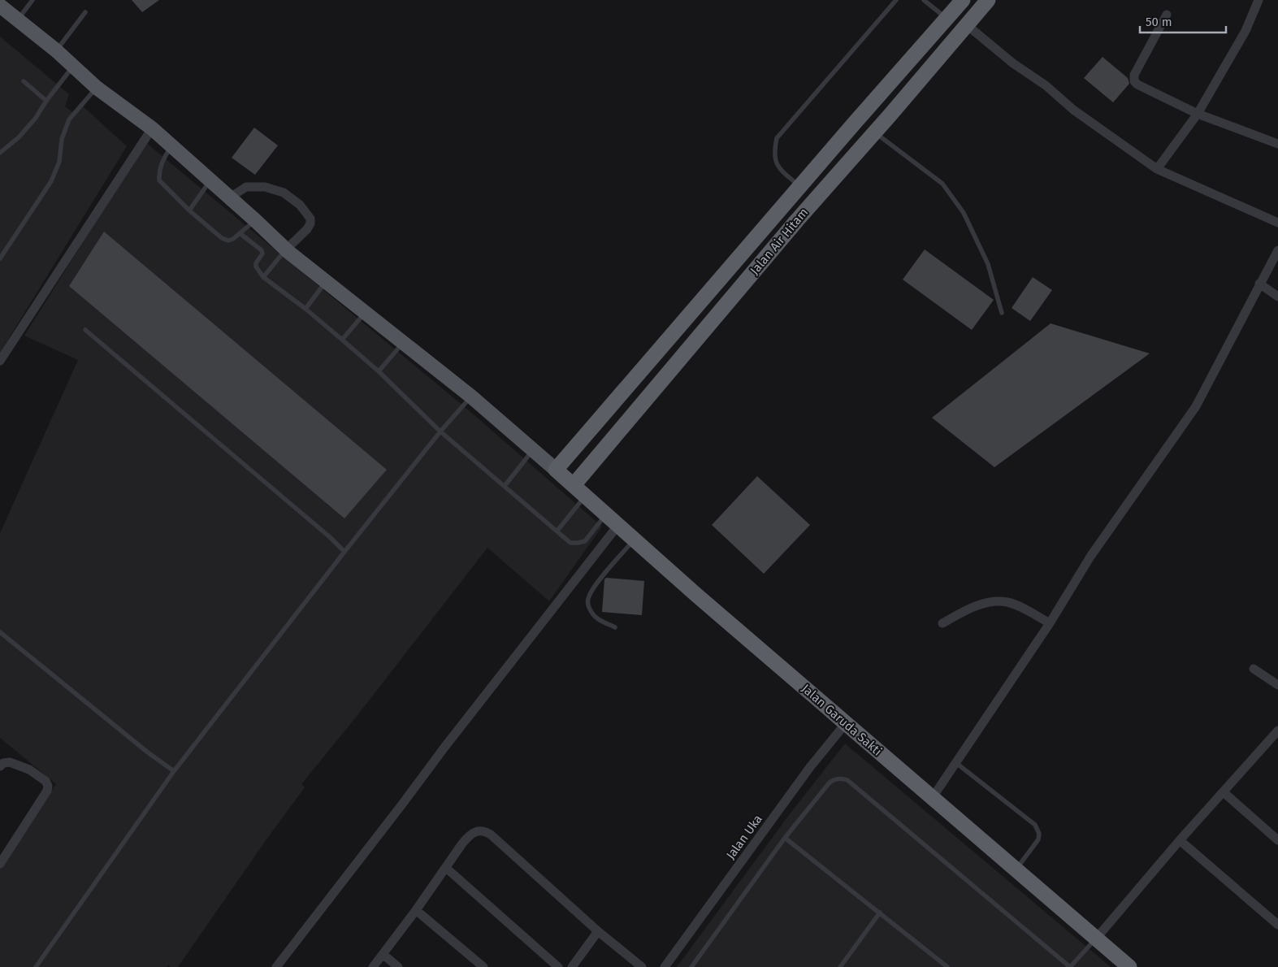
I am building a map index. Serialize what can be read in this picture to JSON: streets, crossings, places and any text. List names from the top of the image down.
{
  "streets": {
    "highway": ["Jalan Air Hitam", "Jalan Garuda Sakti"],
    "street": ["Jalan Uka"]
  },
  "crossings": [
    ["Jalan Air Hitam", "Jalan Garuda Sakti"],
    ["Jalan Garuda Sakti", "Jalan Uka"]
  ],
  "scale_bar": "50 m"
}
